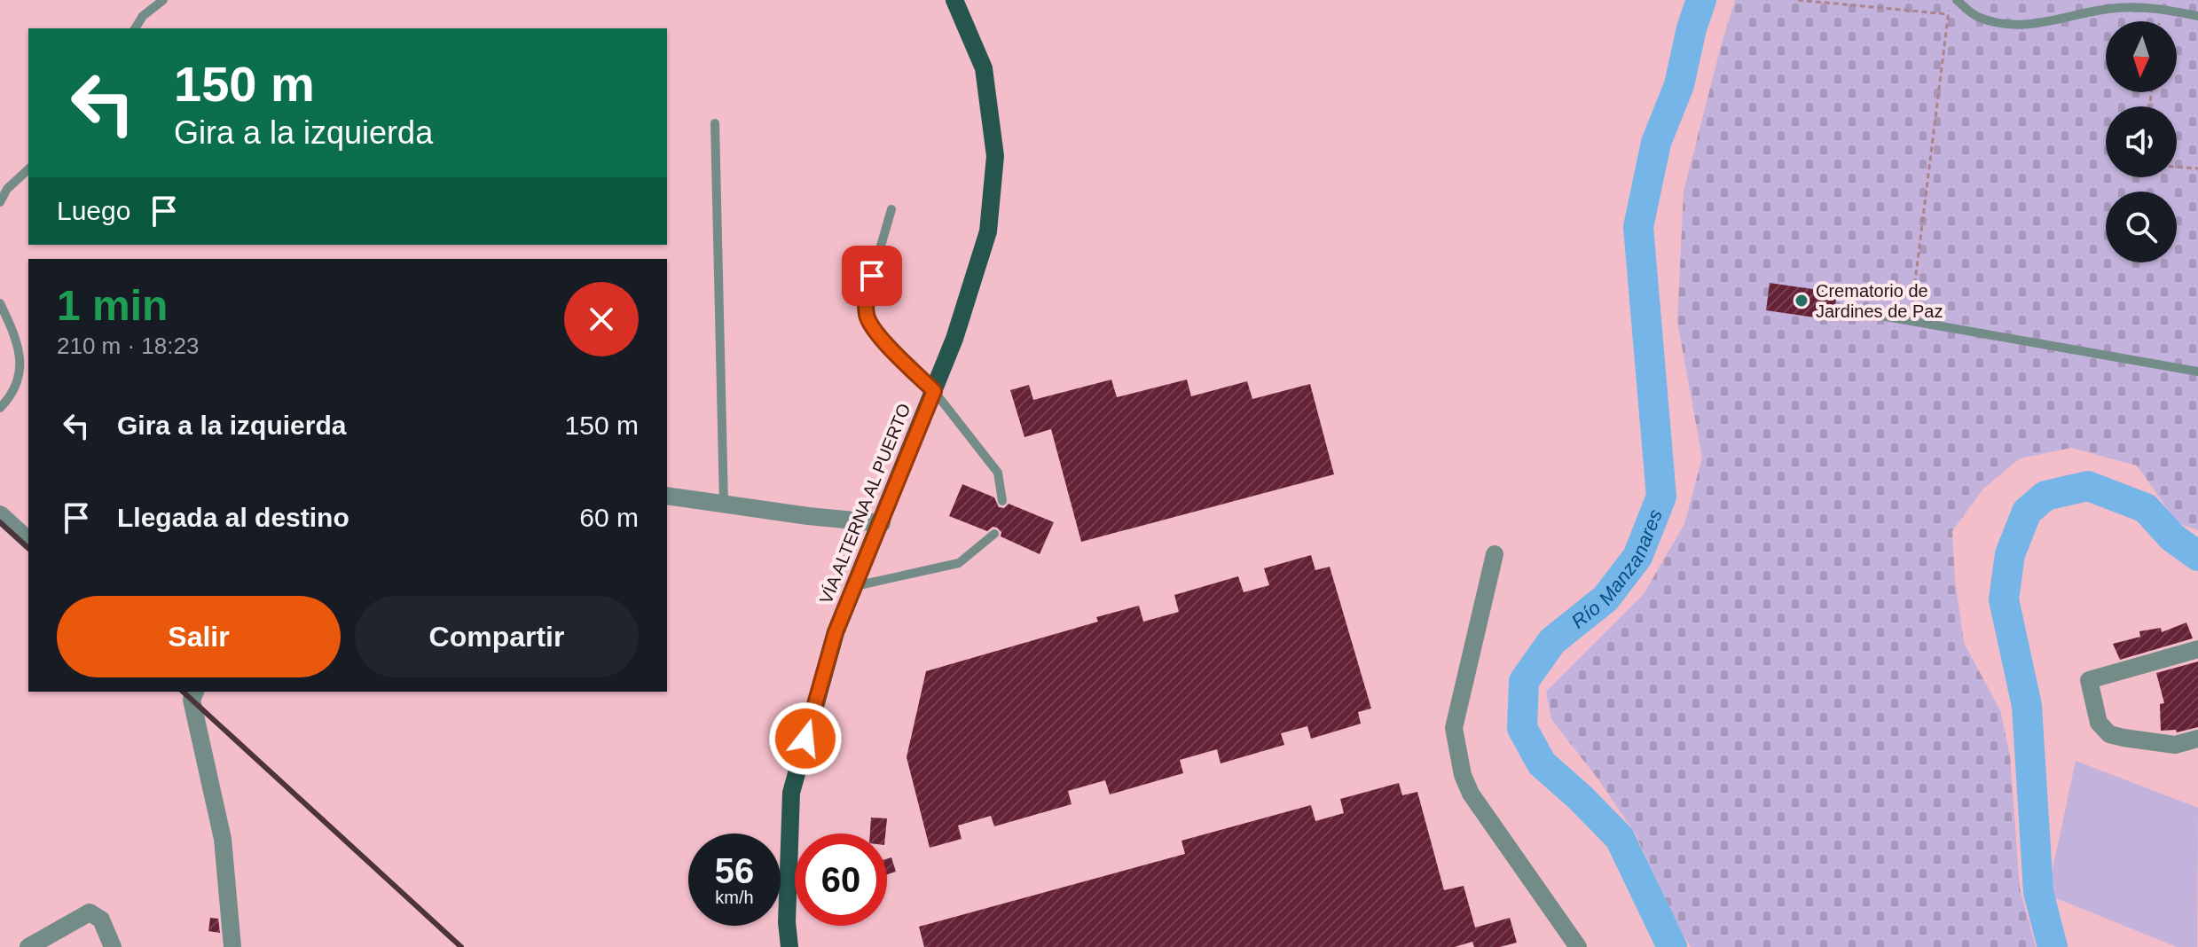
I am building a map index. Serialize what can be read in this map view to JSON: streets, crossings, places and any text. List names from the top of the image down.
{
  "streets": {
    "main road": ["VÍA ALTERNA AL PUERTO"]
  },
  "water": ["Río Manzanares"],
  "places": ["Crematorio de Jardines de Paz"],
  "north": "bottom",
  "page": {
    "turn": ["150 m", "Gira a la izquierda"],
    "then": "Luego",
    "heading": ["1 min", "210 m · 18:23"],
    "list": [
      {
        "name": "Gira a la izquierda",
        "value": "150 m"
      },
      {
        "name": "Llegada al destino",
        "value": "60 m"
      }
    ],
    "buttons": ["Salir", "Compartir"],
    "speed": "56 km/h",
    "limit": "60"
  }
}
